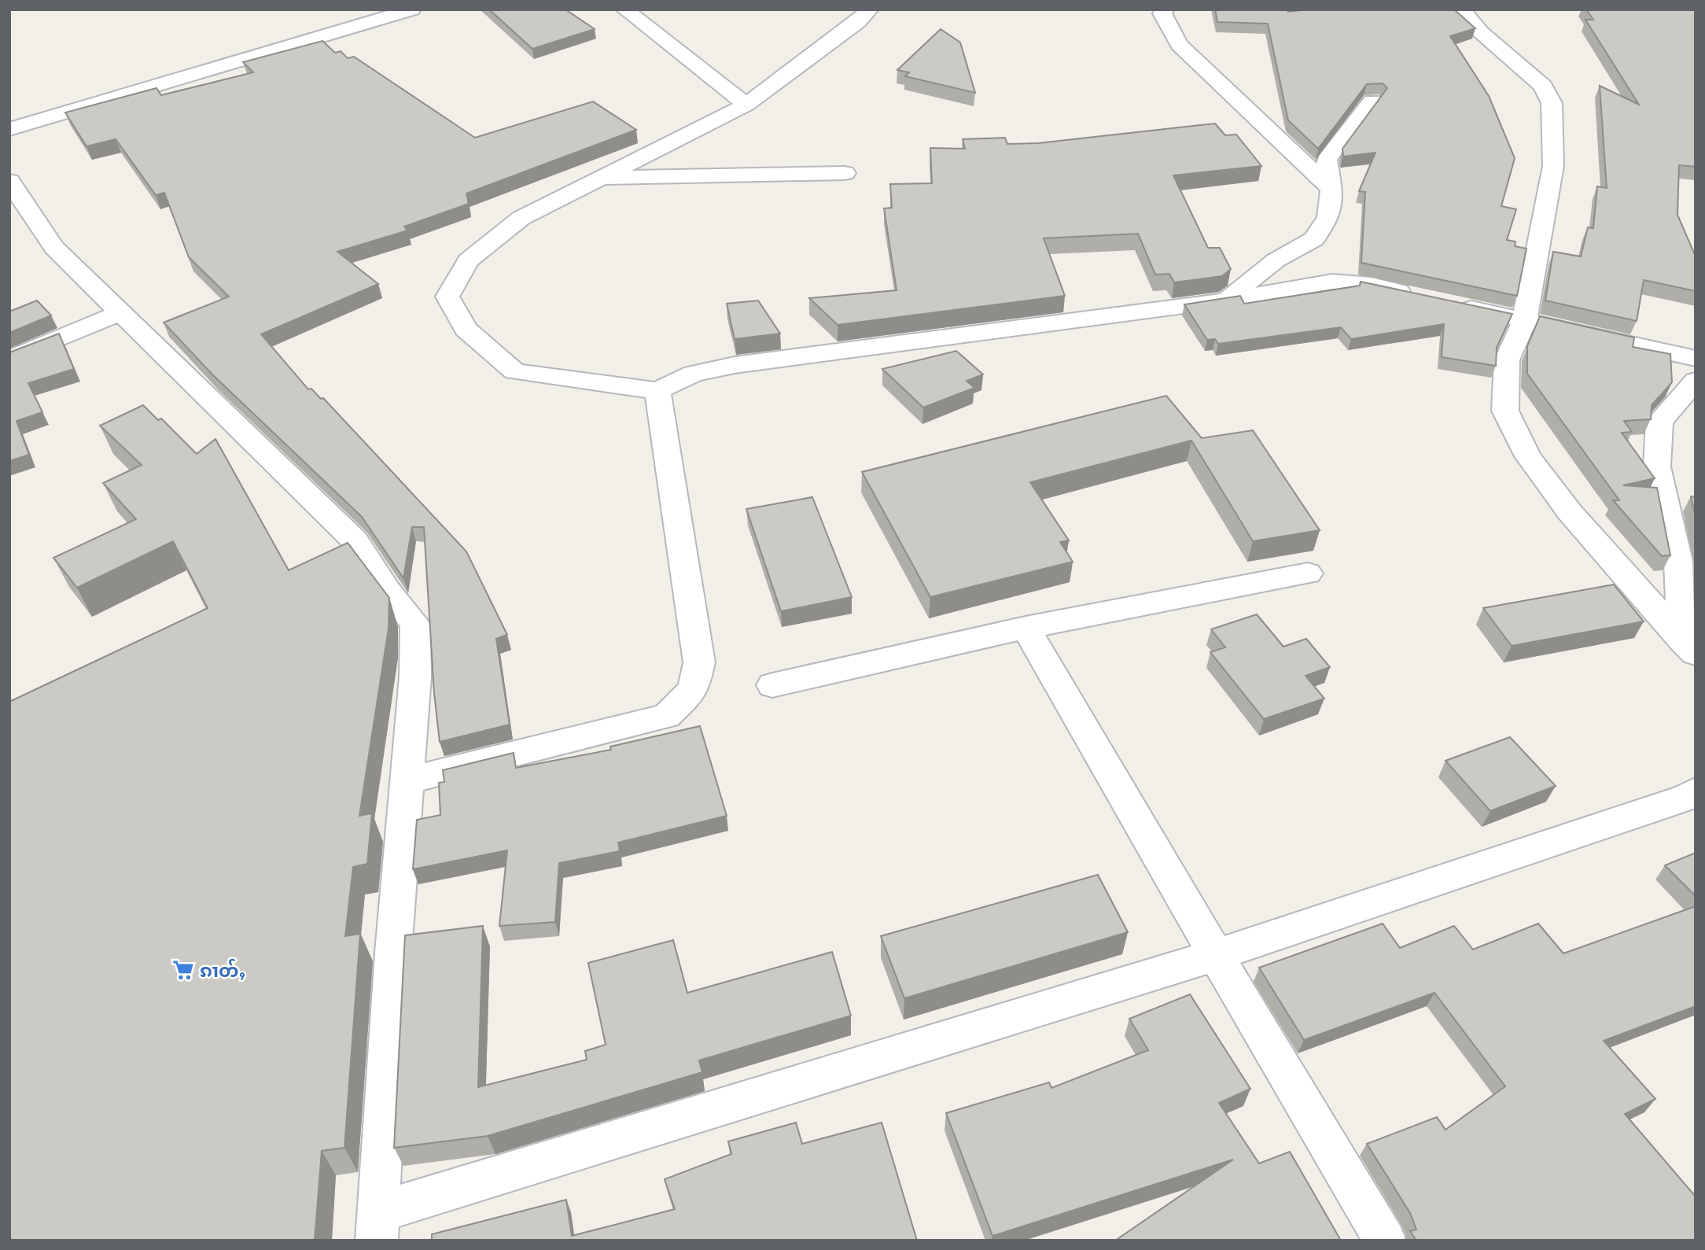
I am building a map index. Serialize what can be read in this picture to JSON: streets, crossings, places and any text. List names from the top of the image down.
{
  "places": {
    "supermarket": ["ၵၢတ်ႇ"]
  }
}
